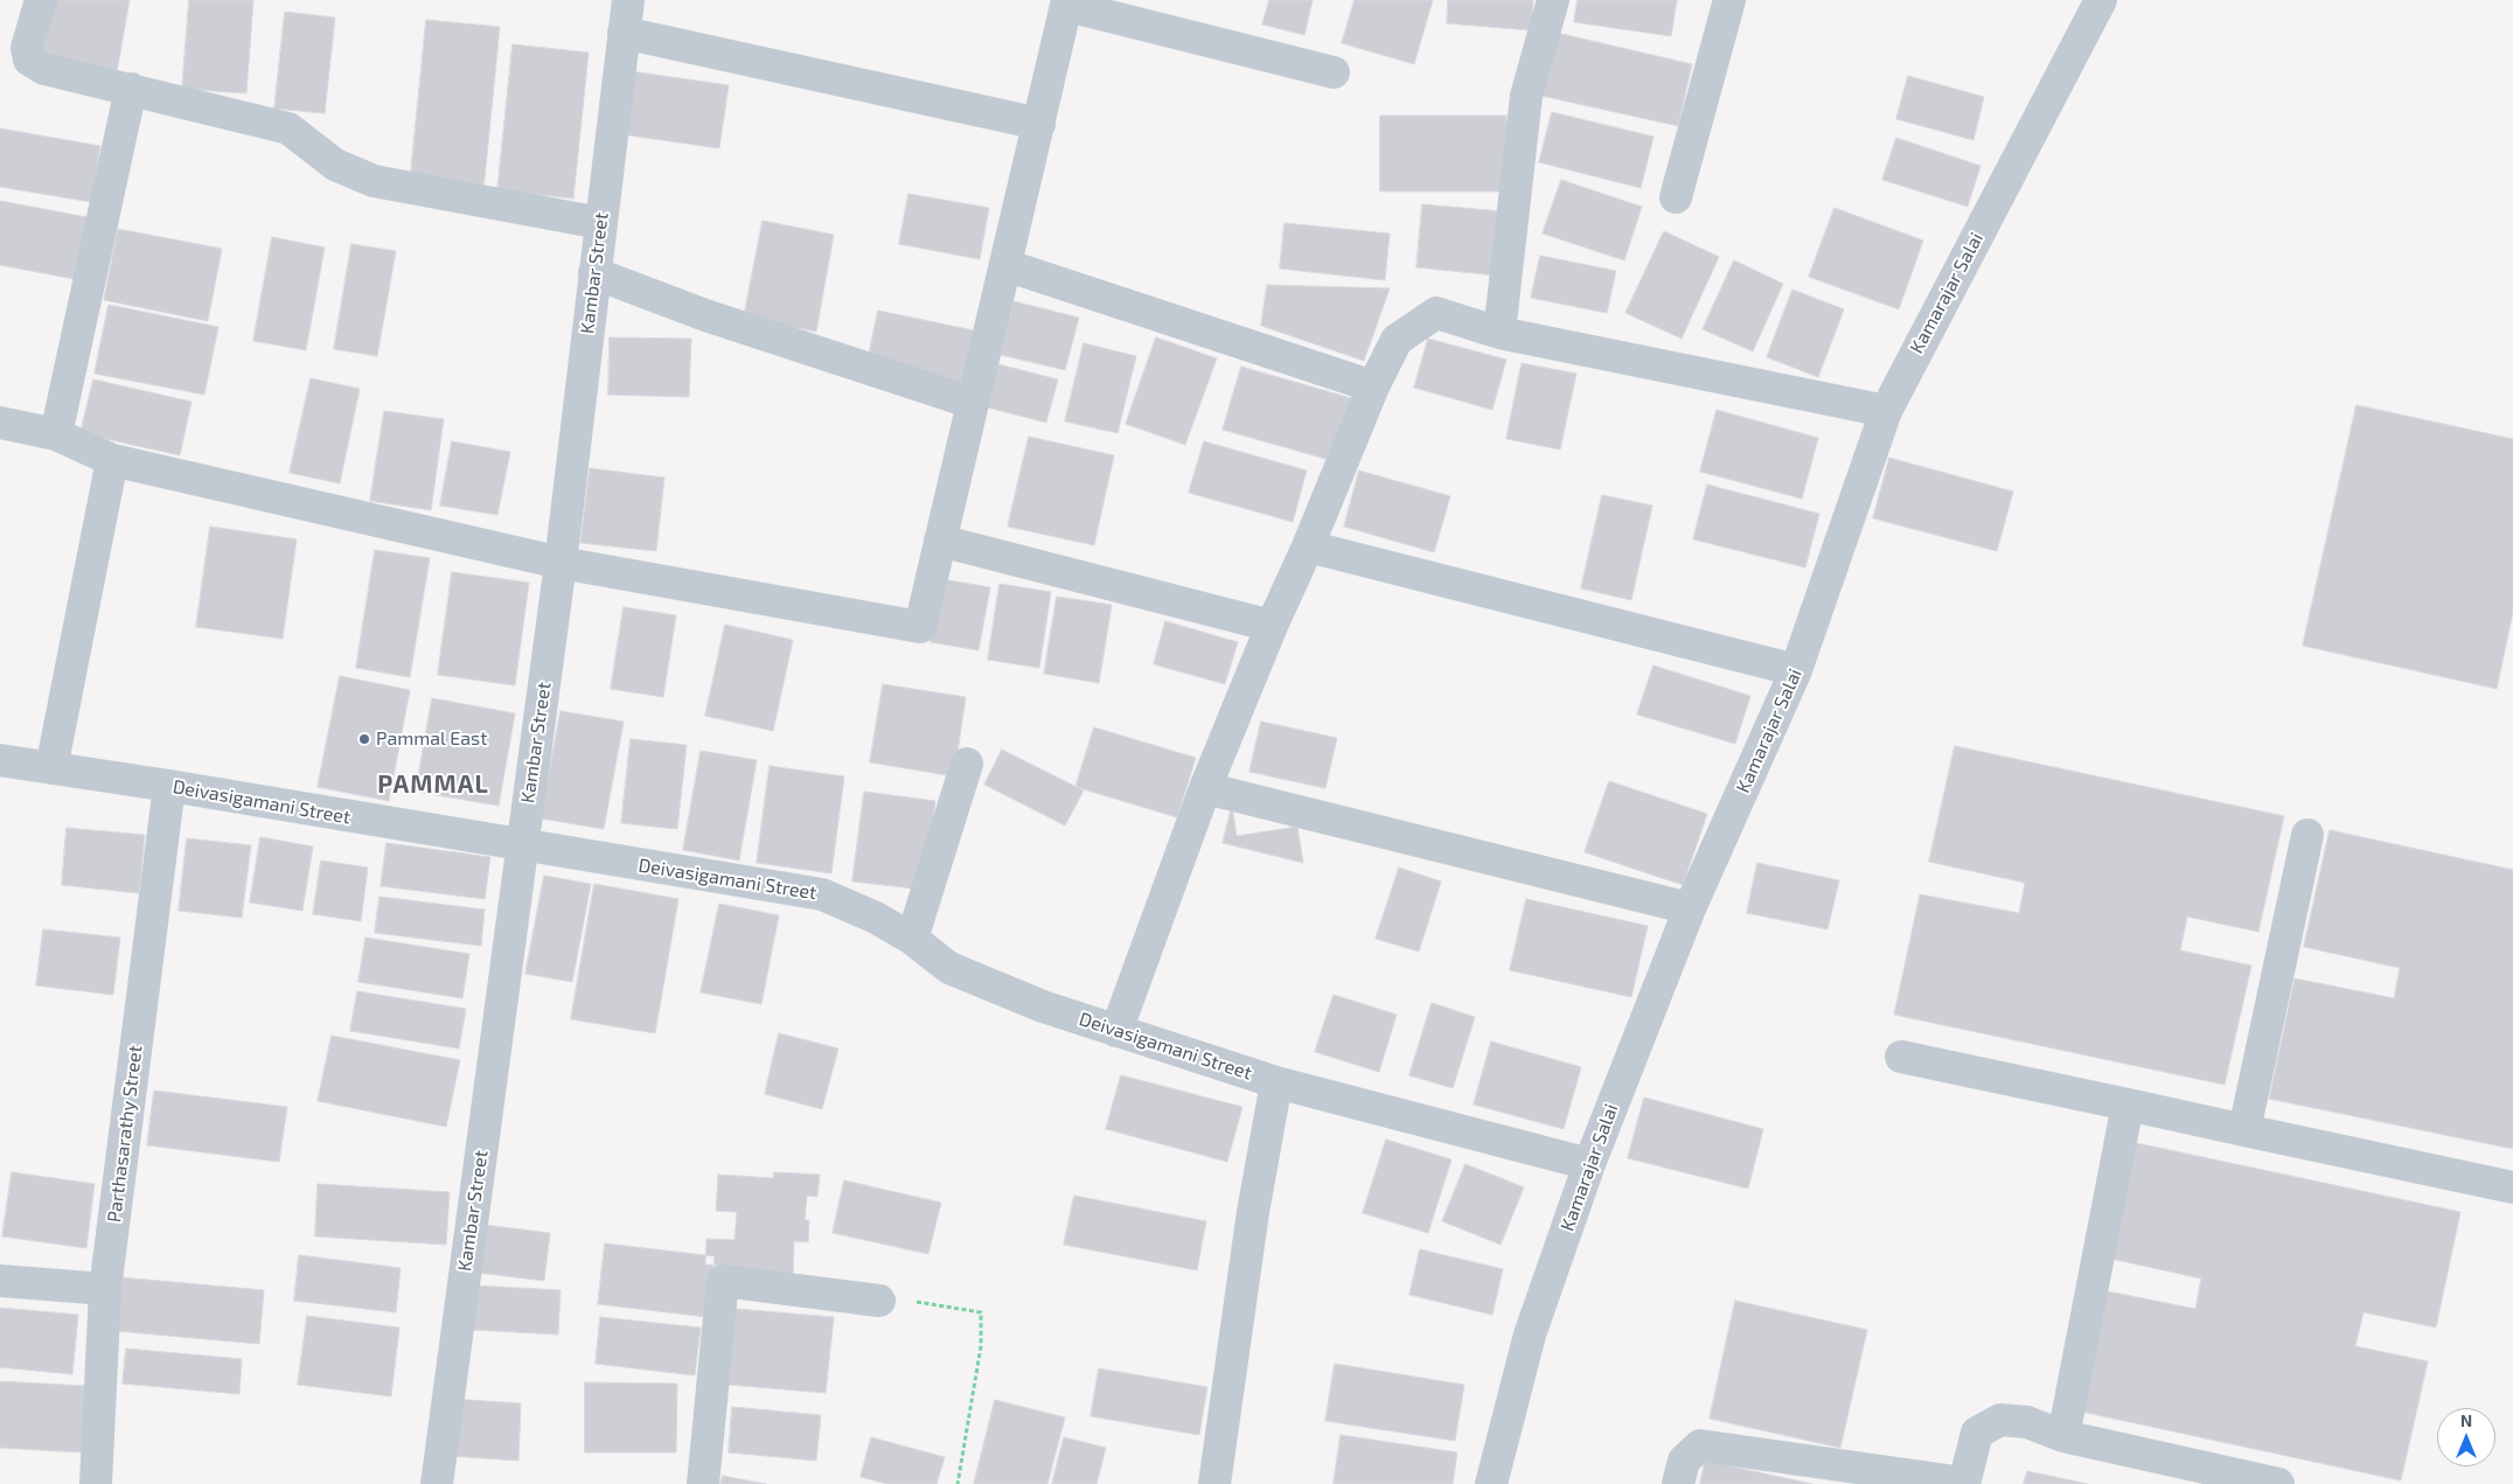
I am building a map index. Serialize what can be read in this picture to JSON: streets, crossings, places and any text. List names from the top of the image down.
{
  "streets": {
    "street": [
      "Kambar Street",
      "Kamarajar Salai",
      "Deivasigamani Street",
      "Parthasarathy Street"
    ]
  },
  "crossings": [
    ["Kambar Street", "Deivasigamani Street"],
    ["Kamarajar Salai", "Deivasigamani Street"],
    ["Deivasigamani Street", "Parthasarathy Street"]
  ],
  "districts": ["PAMMAL"],
  "places": ["Pammal East"],
  "north": "top"
}
